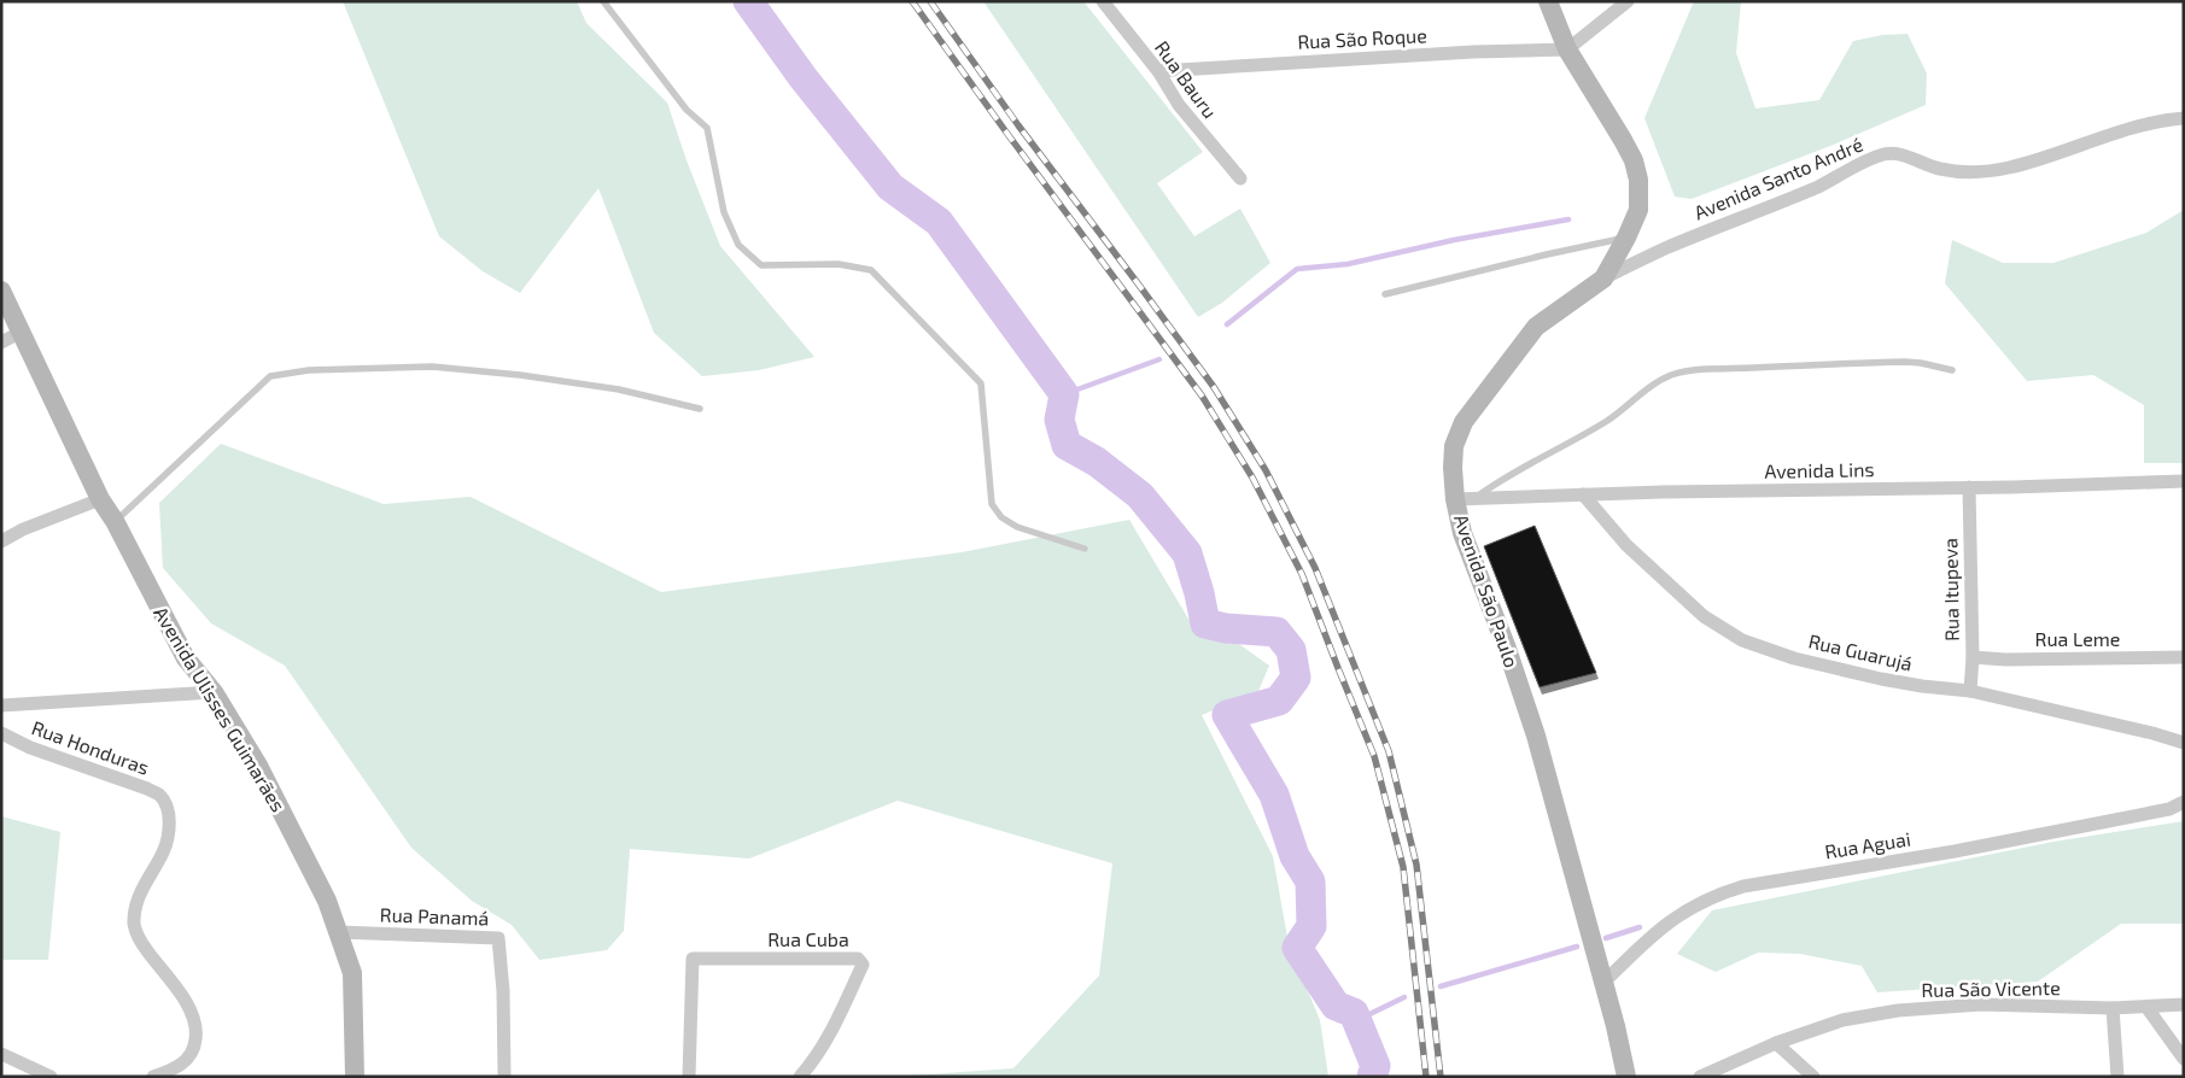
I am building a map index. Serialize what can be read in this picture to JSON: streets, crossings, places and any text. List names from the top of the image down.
{
  "streets": {
    "main road": ["Avenida São Paulo", "Avenida Ulisses Guimarães"],
    "street": [
      "Rua São Roque",
      "Rua Bauru",
      "Avenida Santo André",
      "Avenida Lins",
      "Rua Itupeva",
      "Rua Leme",
      "Rua Guarujá",
      "Rua Honduras",
      "Rua Aguai",
      "Rua Panamá",
      "Rua Cuba",
      "Rua São Vicente"
    ]
  },
  "crossings": [
    ["Rua São Roque", "Rua Bauru"],
    ["Rua São Roque", "Avenida São Paulo"],
    ["Avenida Santo André", "Avenida São Paulo"],
    ["Avenida Lins", "Rua Itupeva"],
    ["Avenida Lins", "Avenida São Paulo"],
    ["Avenida Lins", "Rua Guarujá"],
    ["Rua Itupeva", "Rua Leme"],
    ["Rua Itupeva", "Rua Guarujá"],
    ["Avenida São Paulo", "Rua Aguai"],
    ["Avenida Ulisses Guimarães", "Rua Panamá"]
  ]
}
